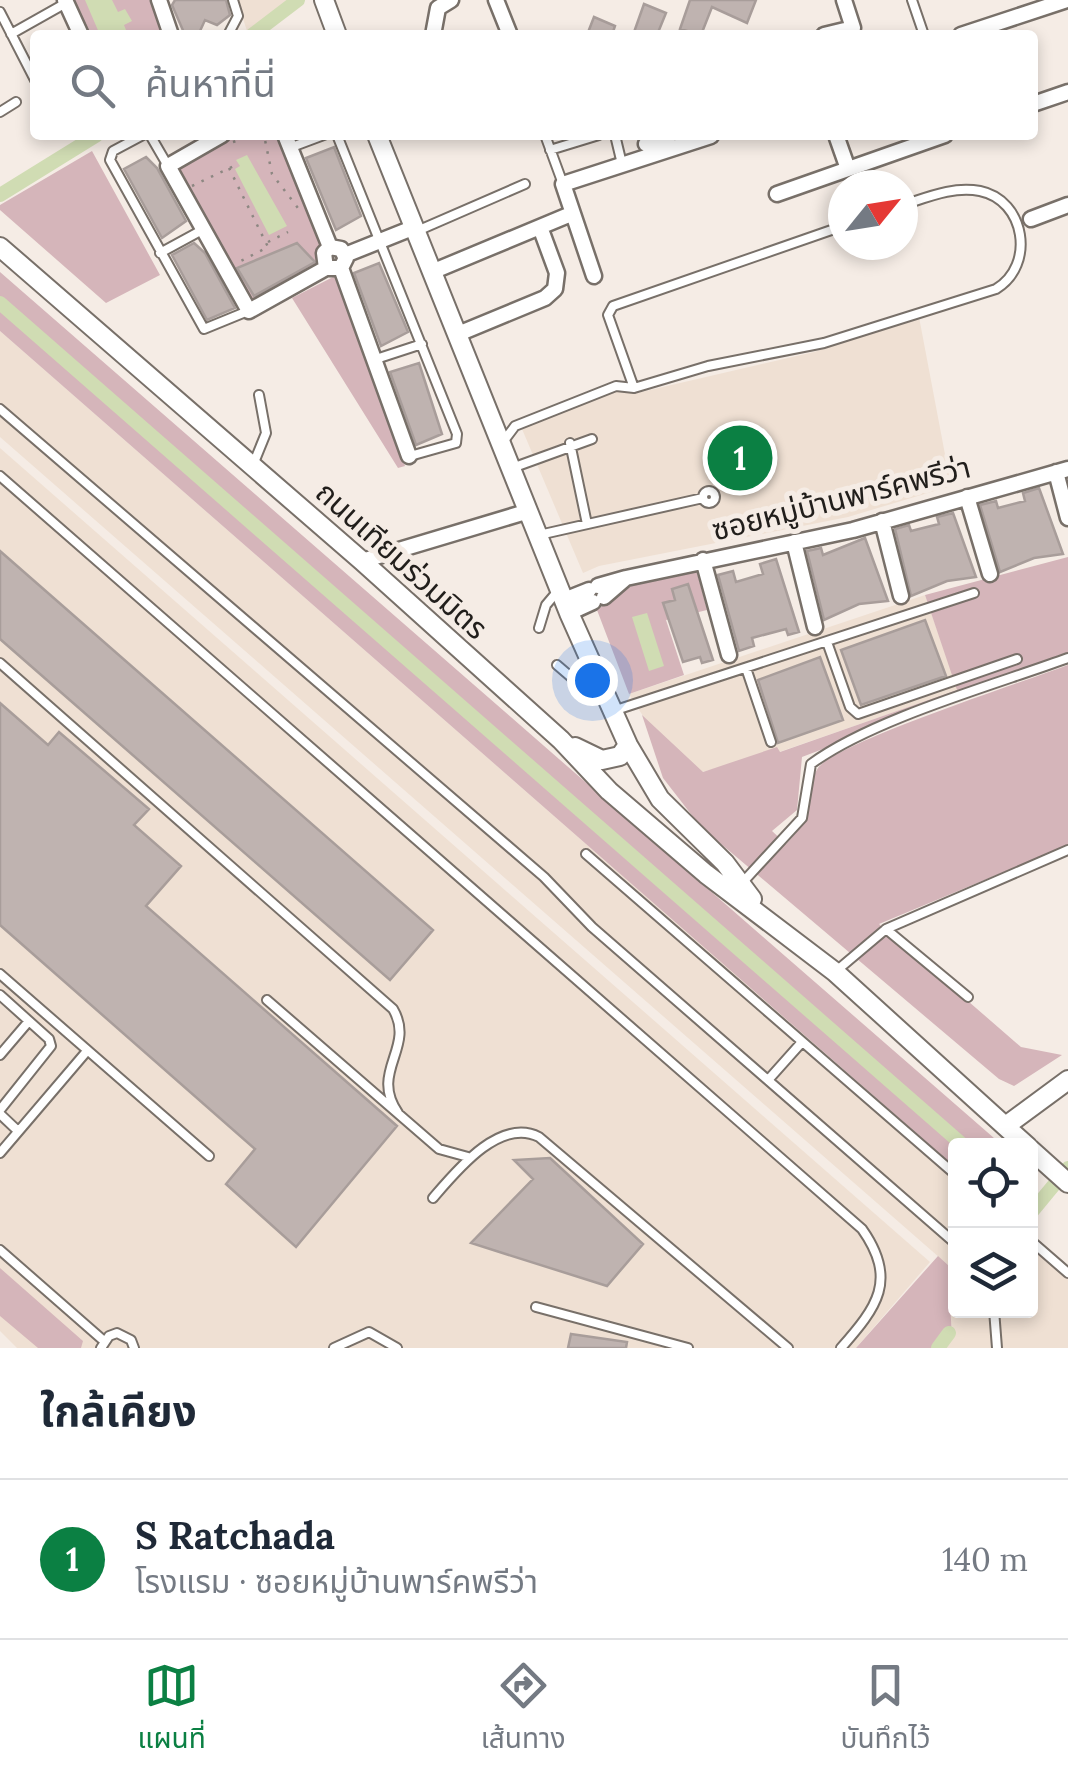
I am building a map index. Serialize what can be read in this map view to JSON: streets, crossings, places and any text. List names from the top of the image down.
{
  "streets": {
    "street": ["ซอยหมู่บ้านพาร์คพรีว่า", "ถนนเทียมร่วมมิตร"]
  },
  "crossings": [
    ["ซอยหมู่บ้านพาร์คพรีว่า", "ถนนเทียมร่วมมิตร"]
  ],
  "north": "top right",
  "page": {
    "search": "ค้นหาที่นี่",
    "pins": "1",
    "heading": "ใกล้เคียง",
    "list": [
      {
        "mark": "1",
        "name": "S Ratchada",
        "note": "โรงแรม · ซอยหมู่บ้านพาร์คพรีว่า",
        "value": "140 m"
      }
    ],
    "nav": ["แผนที่", "เส้นทาง", "บันทึกไว้"]
  }
}
